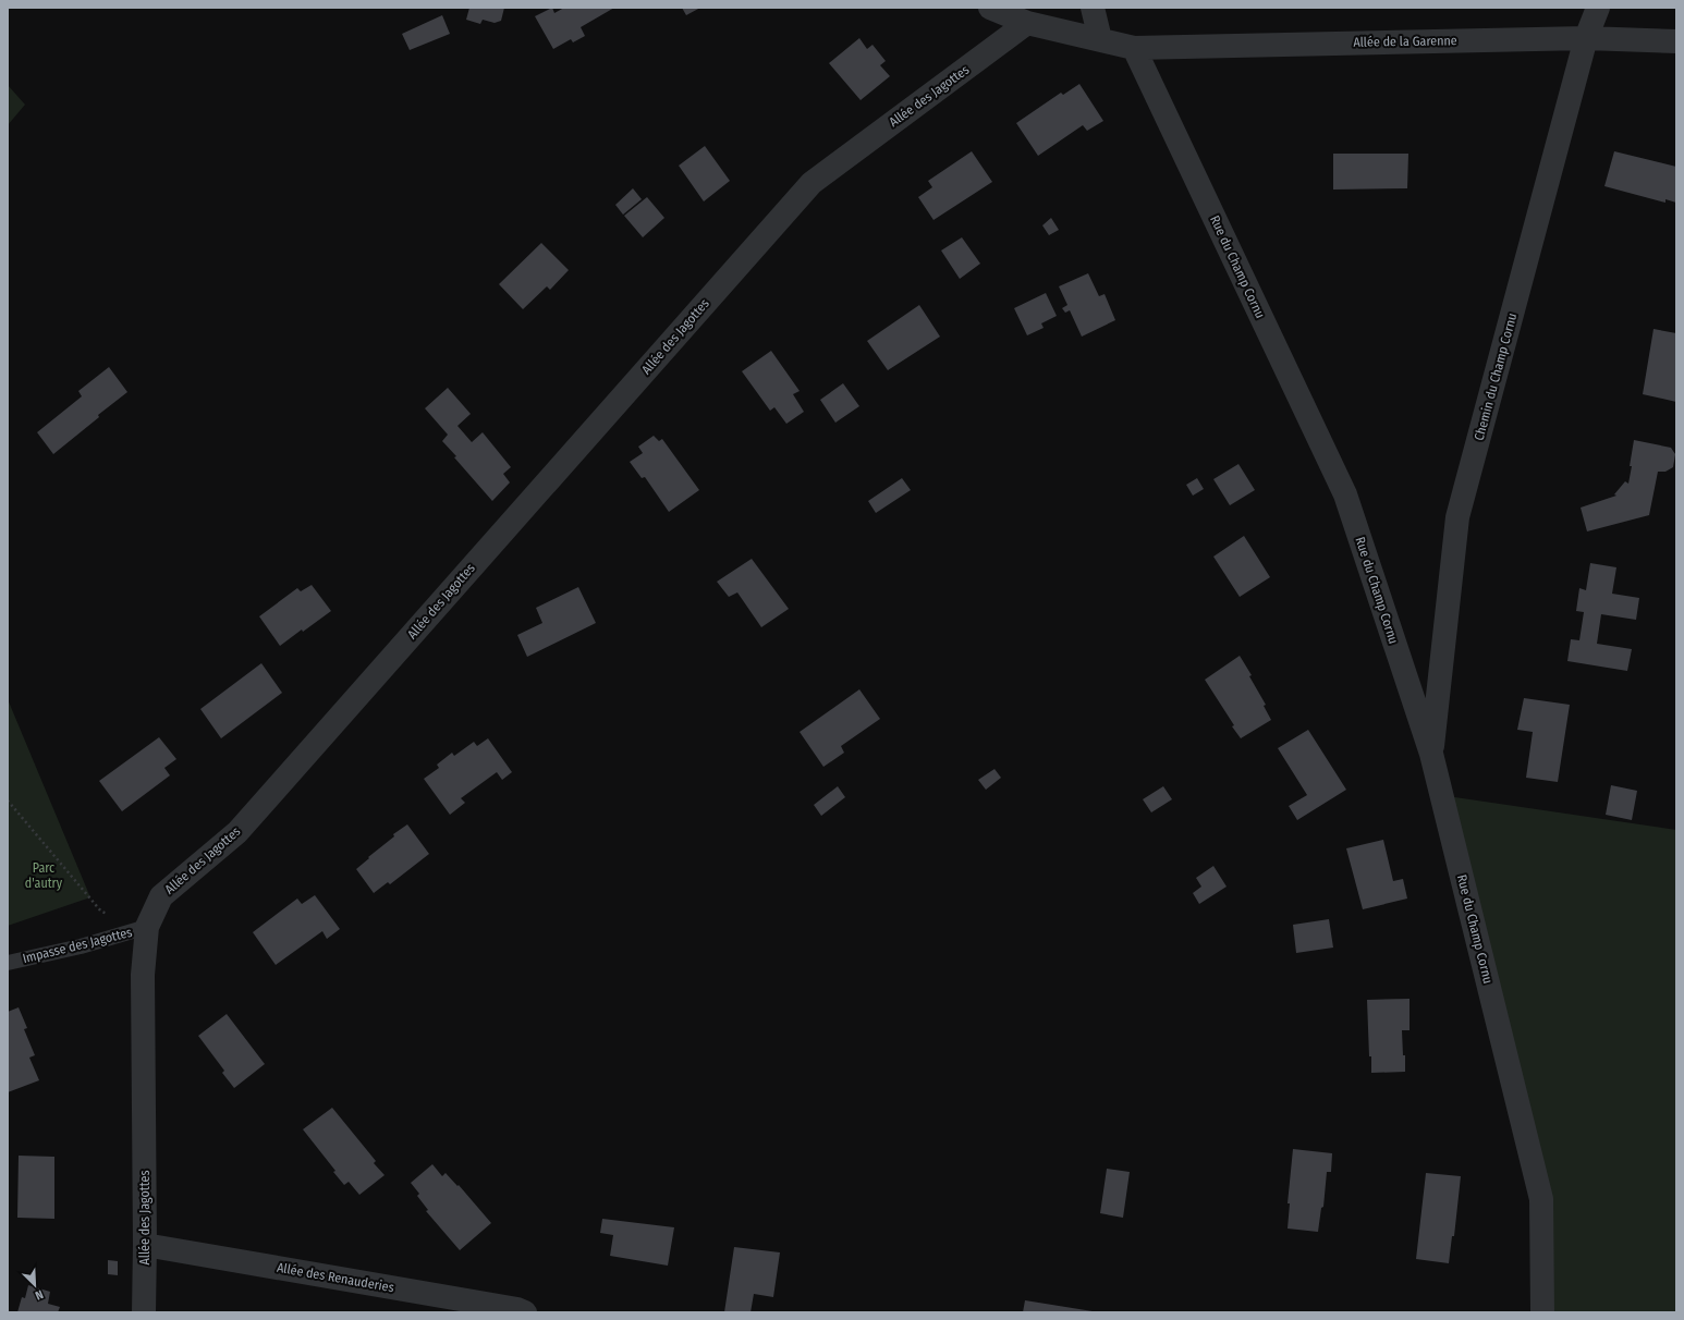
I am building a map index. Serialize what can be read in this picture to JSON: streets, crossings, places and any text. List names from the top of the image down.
{
  "streets": {
    "street": [
      "Allée de la Garenne",
      "Allée des Jagottes",
      "Rue du Champ Cornu",
      "Chemin du Champ Cornu",
      "Allée des Renauderies"
    ],
    "lane": ["Impasse des Jagottes"]
  },
  "crossings": [
    ["Allée de la Garenne", "Rue du Champ Cornu"],
    ["Allée de la Garenne", "Chemin du Champ Cornu"],
    ["Allée des Jagottes", "Impasse des Jagottes"],
    ["Allée des Jagottes", "Allée des Renauderies"],
    ["Rue du Champ Cornu", "Chemin du Champ Cornu"]
  ],
  "parks": ["Parc d'autry"],
  "north": "bottom right"
}
